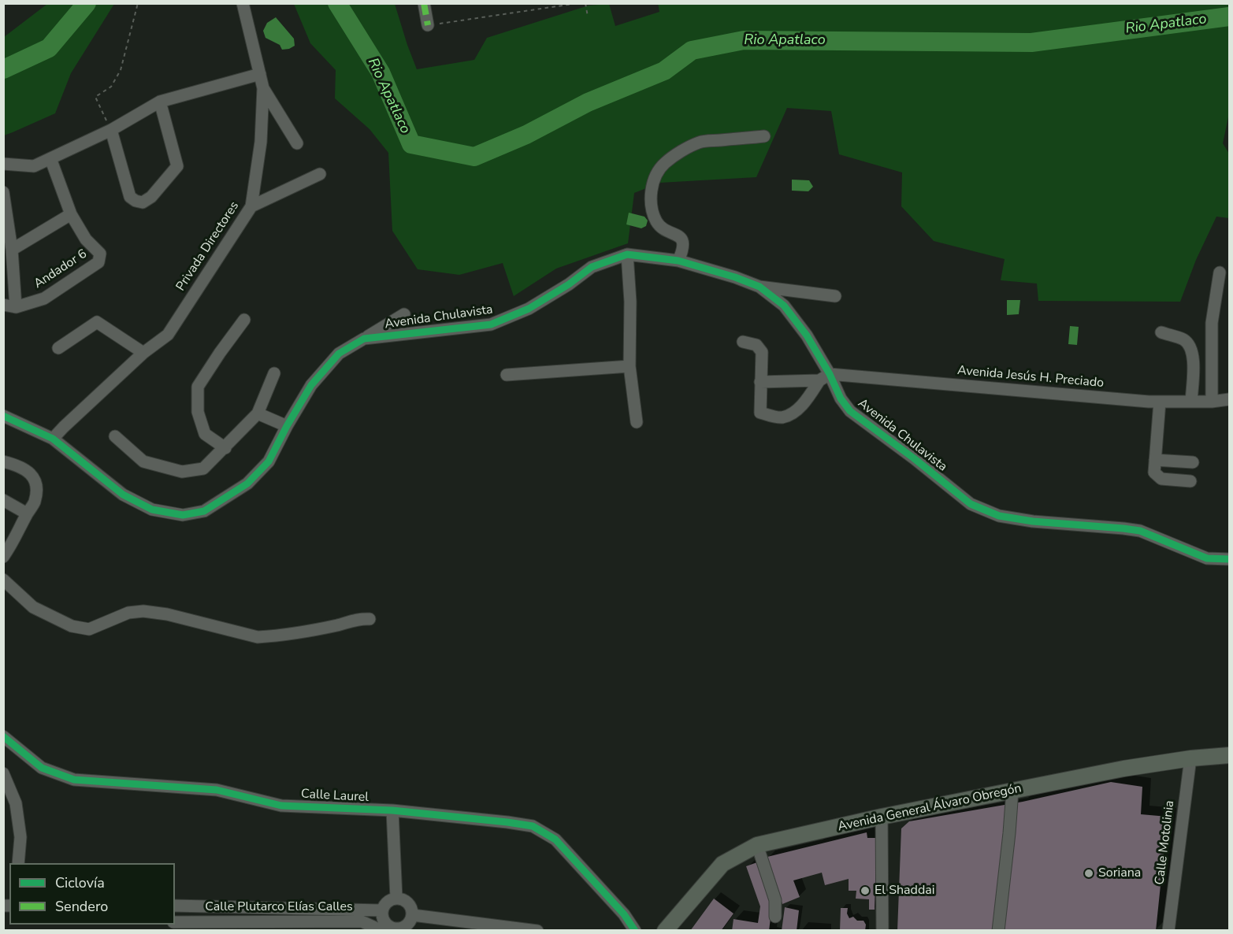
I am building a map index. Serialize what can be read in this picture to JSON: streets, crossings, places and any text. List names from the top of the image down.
{
  "streets": {
    "main road": ["Avenida General Álvaro Obregón"],
    "street": [
      "Privada Directores",
      "Andador 6",
      "Avenida Chulavista",
      "Avenida Jesús H. Preciado",
      "Calle Laurel",
      "Calle Motolinia",
      "Calle Plutarco Elías Calles"
    ]
  },
  "crossings": [
    ["Privada Directores", "Avenida Chulavista"],
    ["Avenida Chulavista", "Avenida Jesús H. Preciado"],
    ["Avenida General Álvaro Obregón", "Calle Motolinia"]
  ],
  "water": ["Rio Apatlaco"],
  "places": ["Soriana", "El Shaddai"],
  "legend": ["Ciclovía", "Sendero"]
}
